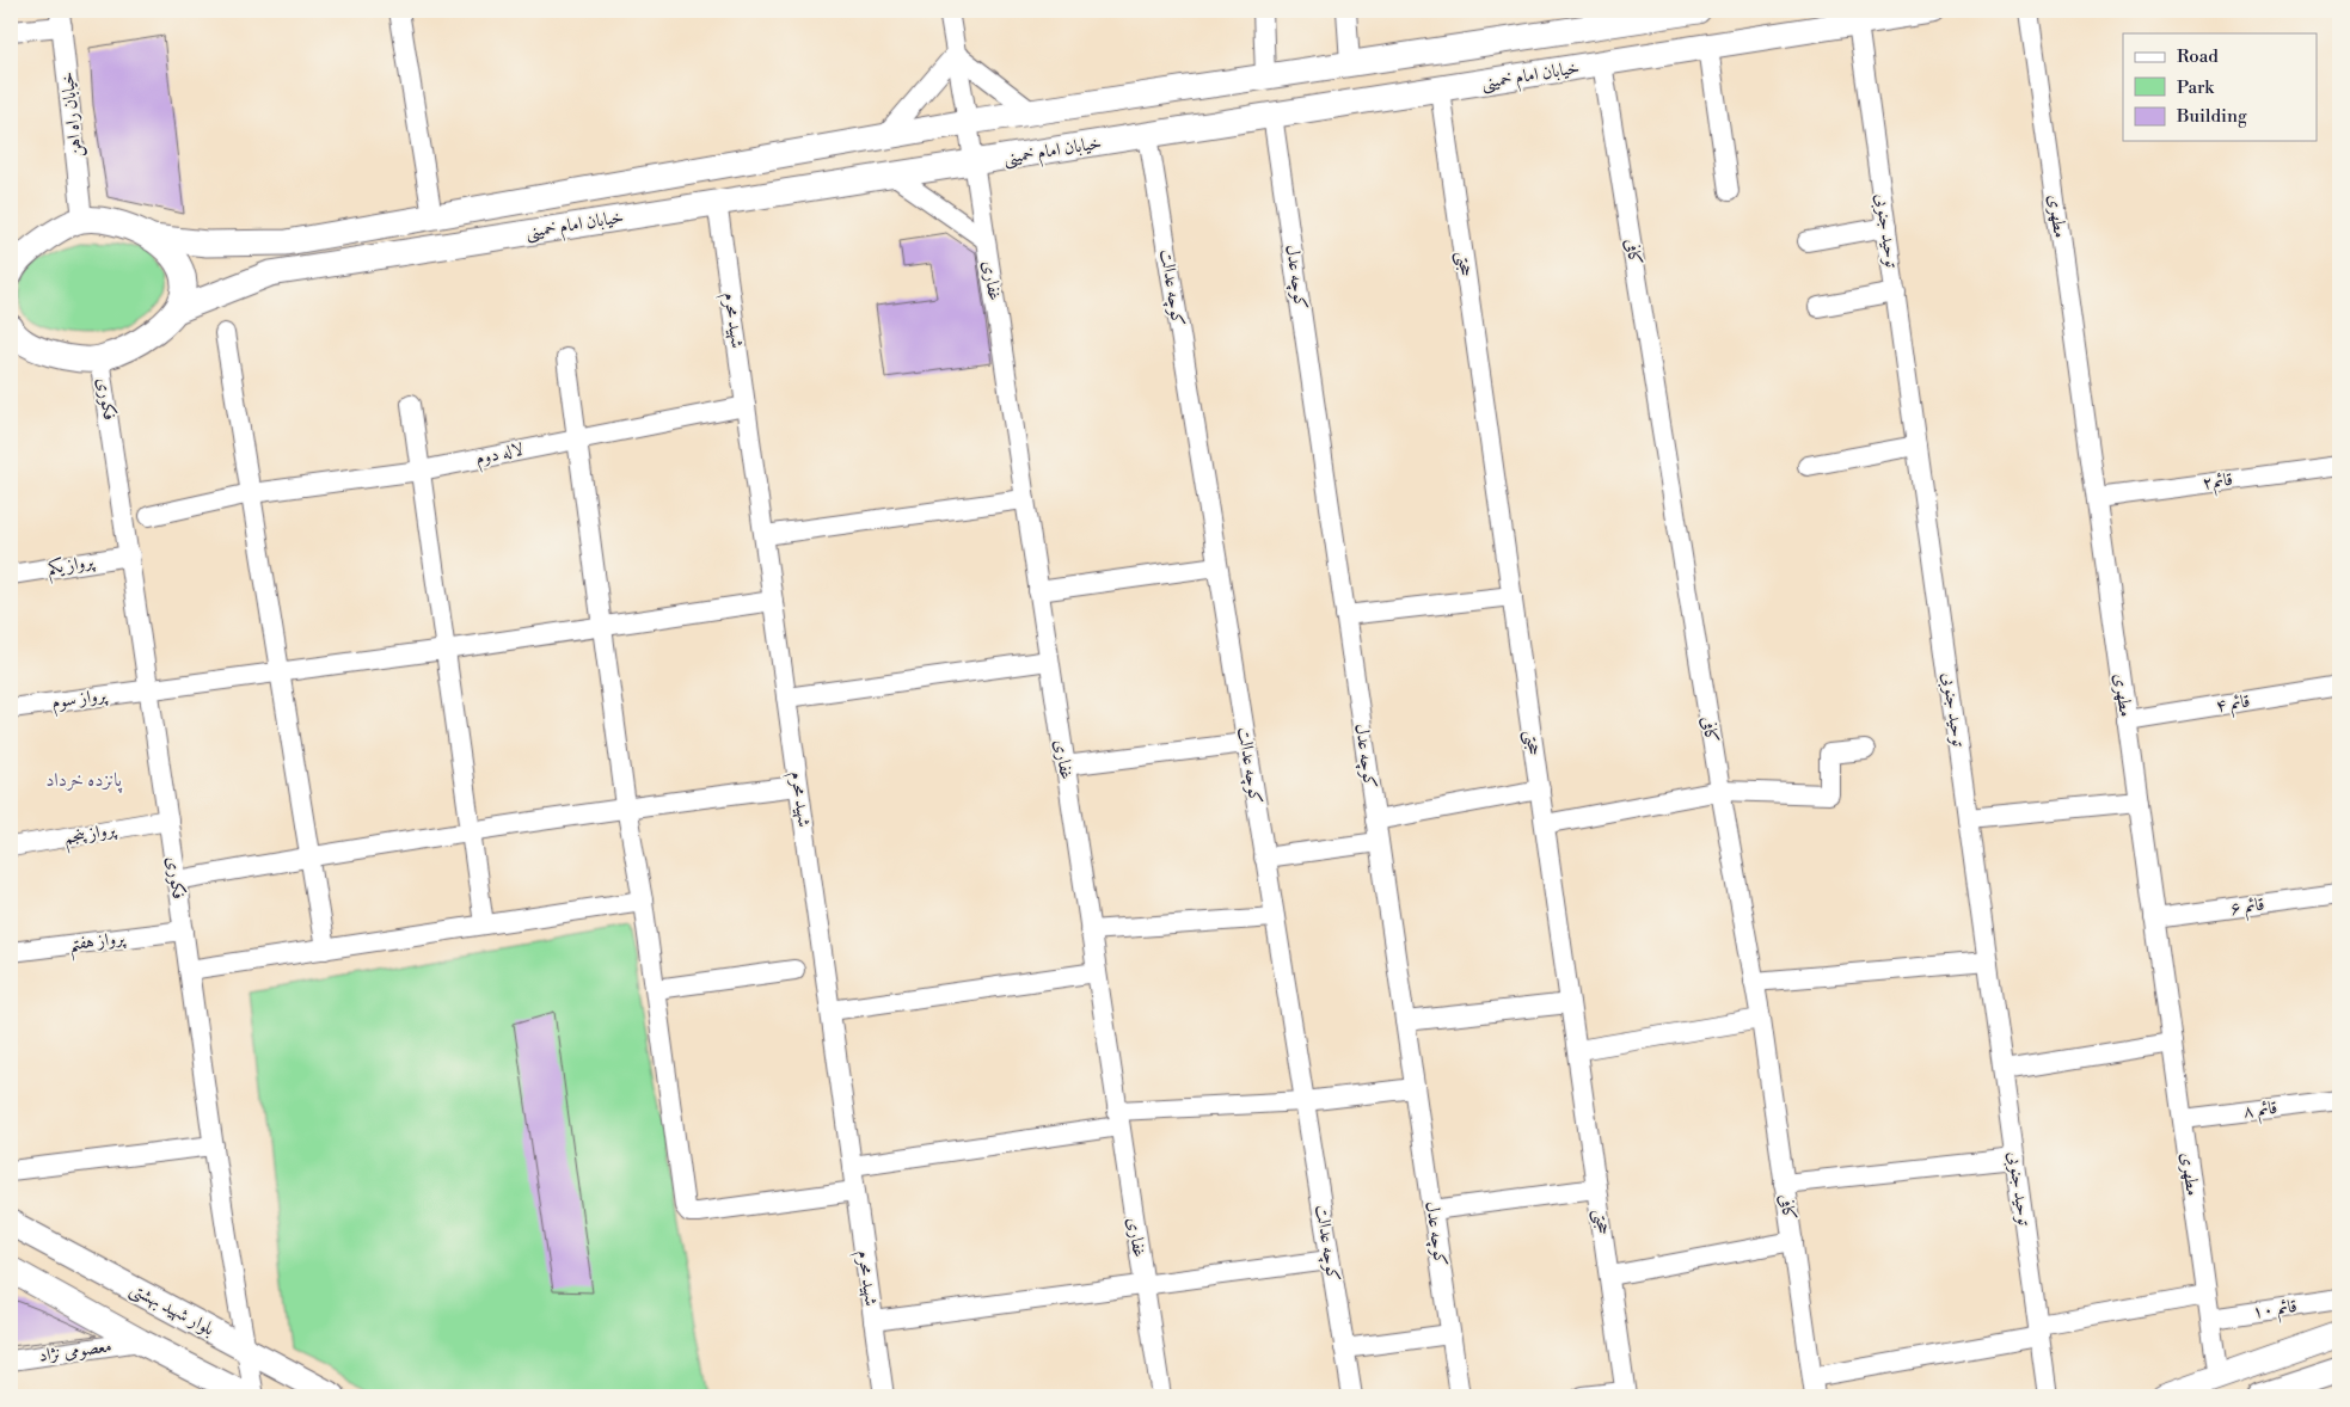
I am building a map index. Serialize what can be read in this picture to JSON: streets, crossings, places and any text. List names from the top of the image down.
{
  "streets": {
    "main road": ["خیابان امام خمینی", "بلوار شهید بهشتی"],
    "street": [
      "خیابان راه اهن",
      "مطهری",
      "توحید جنوبی",
      "کافی",
      "حجتی",
      "کوچه عدل",
      "غفاری",
      "کوچه عدالت",
      "شهید محرم",
      "فکوری",
      "لاله دوم",
      "قائم۲",
      "پرواز یکم",
      "پرواز سوم",
      "قائم ۴",
      "پرواز پنجم",
      "قائم ۶",
      "پرواز هفتم",
      "قائم ۸",
      "قائم ۱۰",
      "معصومی نژاد"
    ]
  },
  "crossings": [
    ["خیابان امام خمینی", "توحید جنوبی"],
    ["خیابان امام خمینی", "کافی"],
    ["خیابان امام خمینی", "حجتی"],
    ["خیابان امام خمینی", "کوچه عدل"],
    ["خیابان امام خمینی", "غفاری"],
    ["خیابان امام خمینی", "کوچه عدالت"],
    ["خیابان امام خمینی", "شهید محرم"],
    ["خیابان امام خمینی", "فکوری"],
    ["مطهری", "قائم۲"],
    ["مطهری", "قائم ۴"],
    ["مطهری", "قائم ۶"],
    ["مطهری", "قائم ۸"],
    ["مطهری", "قائم ۱۰"],
    ["شهید محرم", "لاله دوم"],
    ["شهید محرم", "پرواز سوم"],
    ["فکوری", "پرواز یکم"],
    ["فکوری", "پرواز سوم"],
    ["فکوری", "پرواز پنجم"],
    ["فکوری", "پرواز هفتم"],
    ["فکوری", "بلوار شهید بهشتی"]
  ],
  "districts": ["پانزده خرداد"],
  "legend": ["Road", "Park", "Building"]
}
